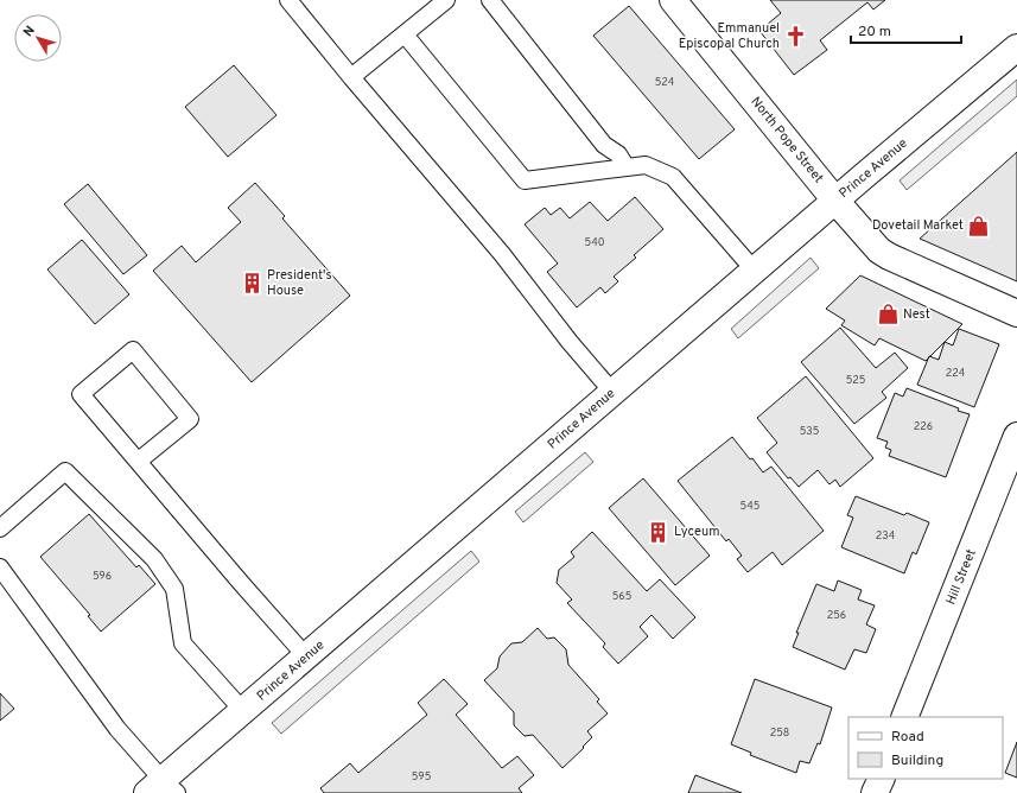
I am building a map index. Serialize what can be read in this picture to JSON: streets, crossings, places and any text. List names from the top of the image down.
{
  "streets": {
    "main road": ["North Pope Street", "Prince Avenue", "Hill Street"]
  },
  "crossings": [
    ["North Pope Street", "Prince Avenue"]
  ],
  "places": {
    "church": ["Emmanuel Episcopal Church"],
    "shop": ["Dovetail Market", "Nest"],
    "building": ["President's House", "Lyceum"]
  },
  "house_numbers": [
    "524",
    "540",
    "224",
    "525",
    "226",
    "535",
    "545",
    "234",
    "596",
    "565",
    "256",
    "258",
    "595"
  ],
  "legend": ["Road", "Building"],
  "scale_bar": "20 m",
  "north": "top left"
}
